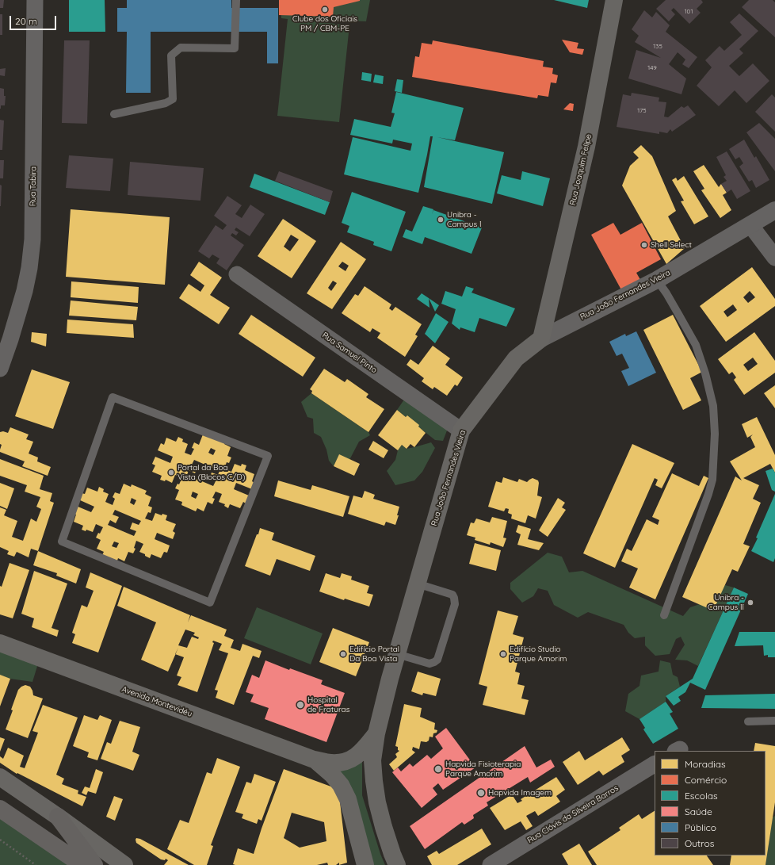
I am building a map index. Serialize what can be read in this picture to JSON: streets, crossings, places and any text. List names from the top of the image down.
{
  "streets": {
    "main road": ["Rua Joaquim Felipe", "Rua João Fernandes Vieira", "Avenida Montevidéu"],
    "street": ["Rua Tabira", "Rua Samuel Pinto", "Rua Clóvis da Silveira Barros"]
  },
  "crossings": [
    ["Rua Joaquim Felipe", "Rua João Fernandes Vieira"],
    ["Rua João Fernandes Vieira", "Rua Samuel Pinto"],
    ["Rua João Fernandes Vieira", "Avenida Montevidéu"]
  ],
  "places": [
    "Clube dos Oficiais PM / CBM-PE",
    "Unibra - Campus I",
    "Shell Select",
    "Portal da Boa Vista (Blocos C/D)",
    "Unibra - Campus II",
    "Edifício Portal Da Boa Vista",
    "Edifício Studio Parque Amorim",
    "Hospital de Fraturas",
    "Hapvida Fisioterapia Parque Amorim",
    "Hapvida Imagem"
  ],
  "house_numbers": [
    "101",
    "135",
    "149",
    "175"
  ],
  "legend": [
    "Moradias",
    "Comércio",
    "Escolas",
    "Saúde",
    "Público",
    "Outros"
  ],
  "scale_bar": "20 m"
}
